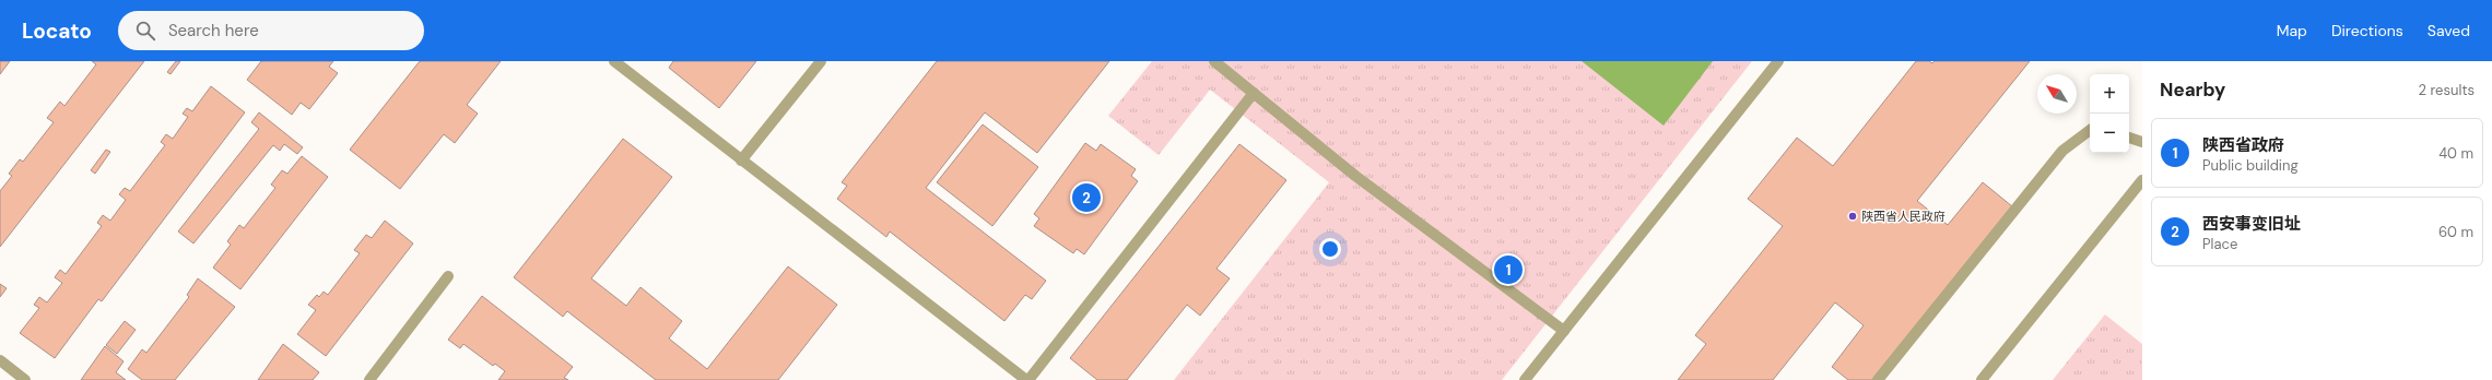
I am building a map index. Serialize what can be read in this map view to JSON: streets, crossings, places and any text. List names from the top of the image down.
{
  "places": ["陕西省人民政府"],
  "north": "top left",
  "page": {
    "header": "Locato",
    "search": "Search here",
    "nav": ["Map", "Directions", "Saved"],
    "heading": ["Nearby", "2 results"],
    "map_buttons": ["+", "−"],
    "list": [
      {
        "mark": "1",
        "name": "陕西省政府",
        "note": "Public building",
        "value": "40 m"
      },
      {
        "mark": "2",
        "name": "西安事变旧址",
        "note": "Place",
        "value": "60 m"
      }
    ],
    "pins": ["2", "1"]
  }
}
